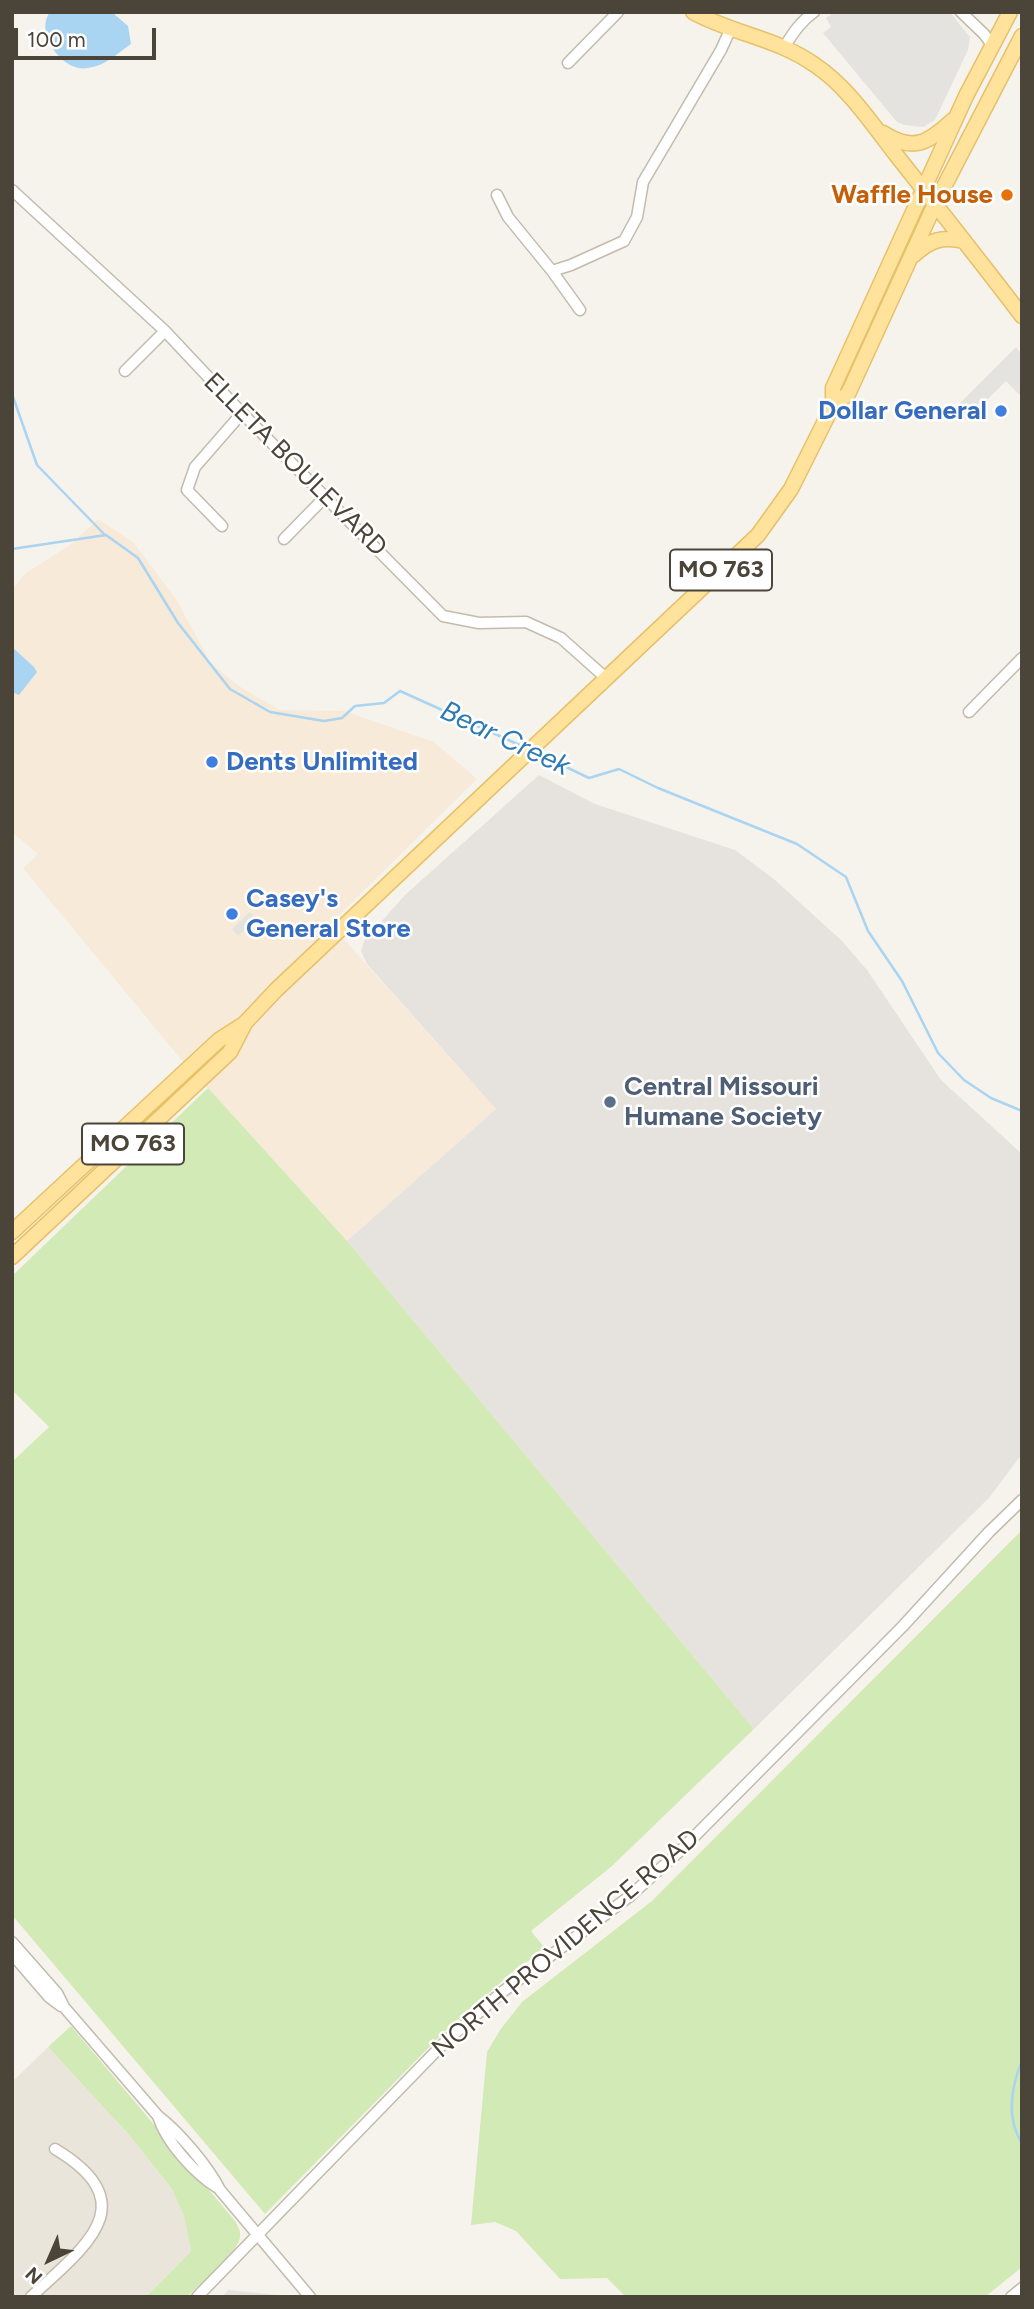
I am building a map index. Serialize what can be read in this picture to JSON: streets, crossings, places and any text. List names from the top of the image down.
{
  "streets": {
    "main road": ["MO 763"],
    "street": ["ELLETA BOULEVARD", "NORTH PROVIDENCE ROAD"]
  },
  "crossings": [
    ["ELLETA BOULEVARD", "MO 763"]
  ],
  "water": ["Bear Creek"],
  "places": [
    "Waffle House",
    "Dollar General",
    "Dents Unlimited",
    "Casey's General Store",
    "Central Missouri Humane Society"
  ],
  "scale_bar": "100 m",
  "north": "bottom left"
}
